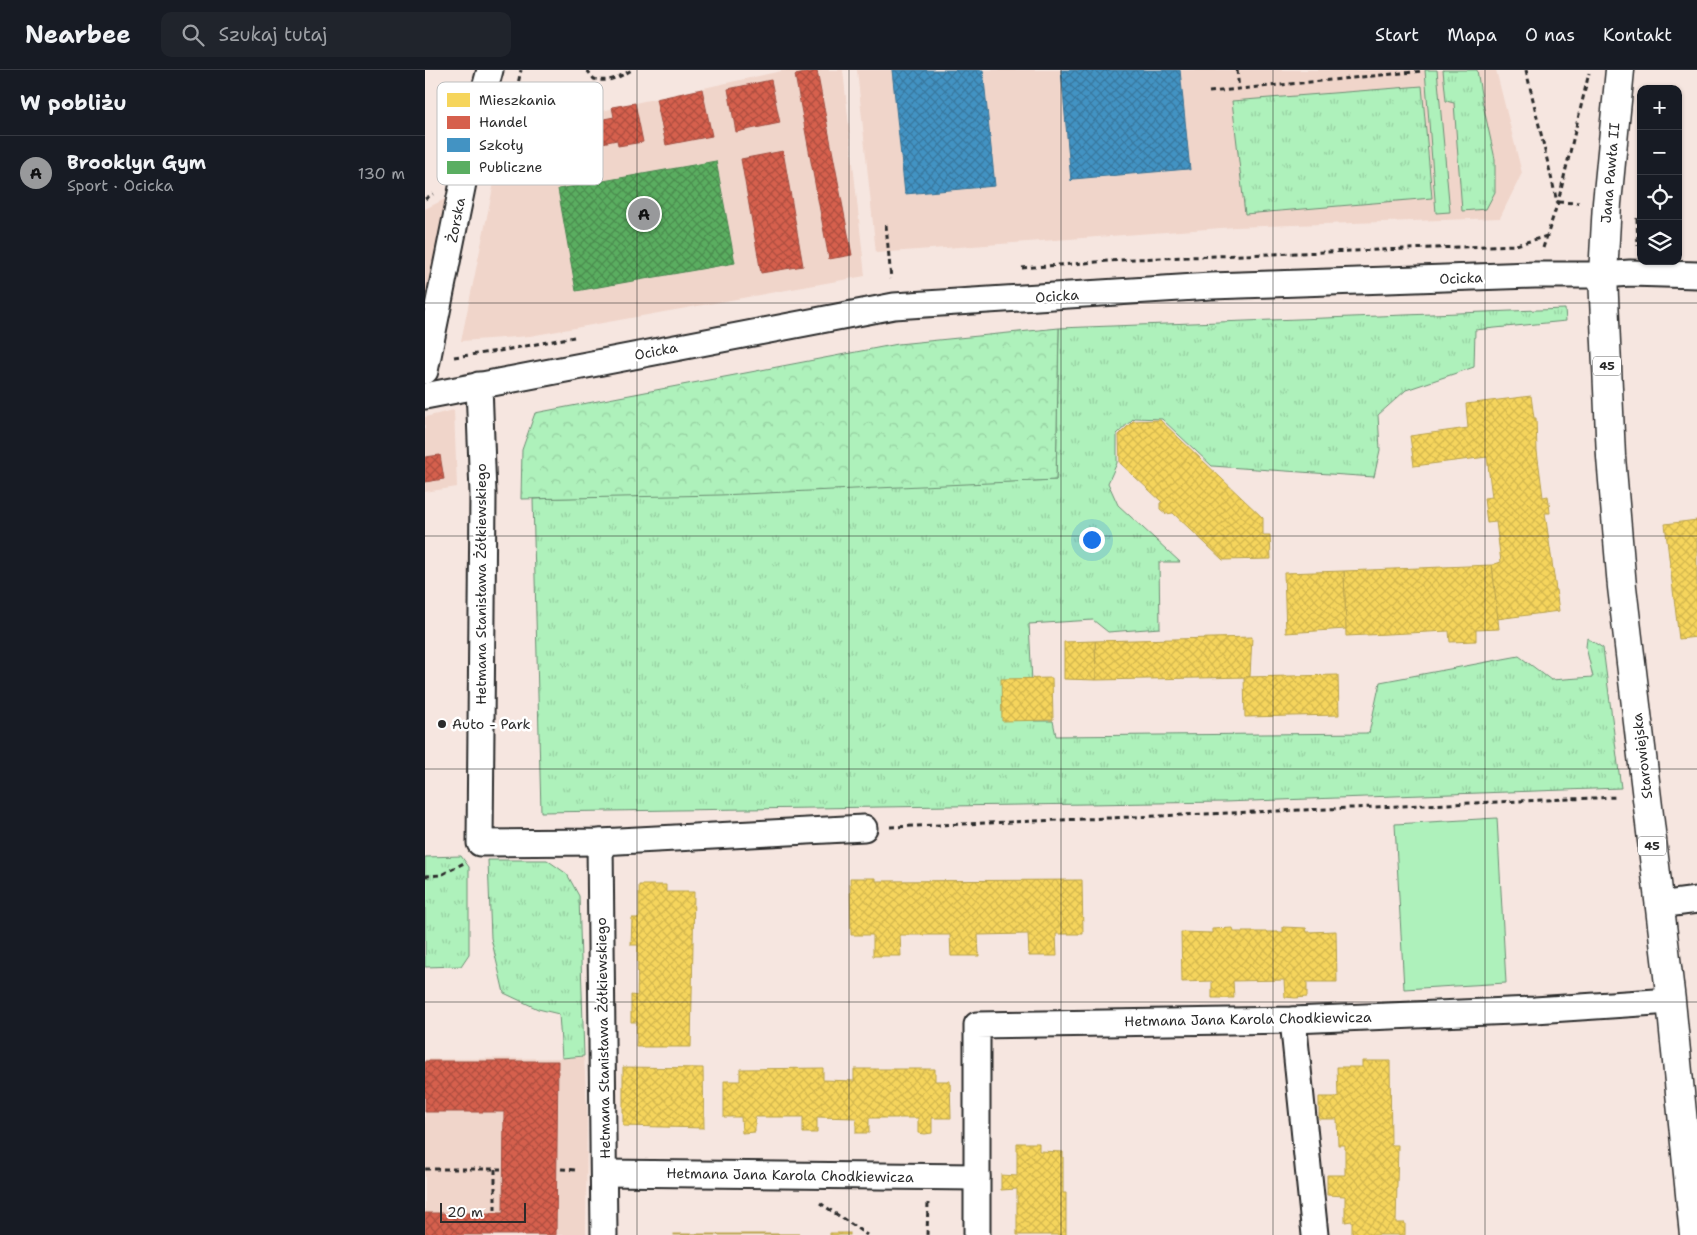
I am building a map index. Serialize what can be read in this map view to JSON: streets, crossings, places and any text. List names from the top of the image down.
{
  "streets": {
    "main road": ["Jana Pawła II", "45", "Starowiejska"],
    "street": [
      "Żorska",
      "Ocicka",
      "Hetmana Stanisława Żółkiewskiego",
      "Hetmana Jana Karola Chodkiewicza"
    ]
  },
  "crossings": [
    ["Jana Pawła II", "Ocicka"],
    ["Jana Pawła II", "Starowiejska"],
    ["Ocicka", "Hetmana Stanisława Żółkiewskiego"],
    ["Ocicka", "Starowiejska"],
    ["Hetmana Stanisława Żółkiewskiego", "Hetmana Jana Karola Chodkiewicza"],
    ["Starowiejska", "Hetmana Jana Karola Chodkiewicza"]
  ],
  "places": ["Auto - Park"],
  "legend": [
    "Mieszkania",
    "Handel",
    "Szkoły",
    "Publiczne"
  ],
  "scale_bar": "20 m",
  "page": {
    "header": "Nearbee",
    "search": "Szukaj tutaj",
    "nav": [
      "Start",
      "Mapa",
      "O nas",
      "Kontakt"
    ],
    "heading": "W pobliżu",
    "map_buttons": ["+", "−"],
    "list": [
      {
        "mark": "A",
        "name": "Brooklyn Gym",
        "note": "Sport · Ocicka",
        "value": "130 m"
      }
    ],
    "pins": "A",
    "scale": "20 m"
  }
}
